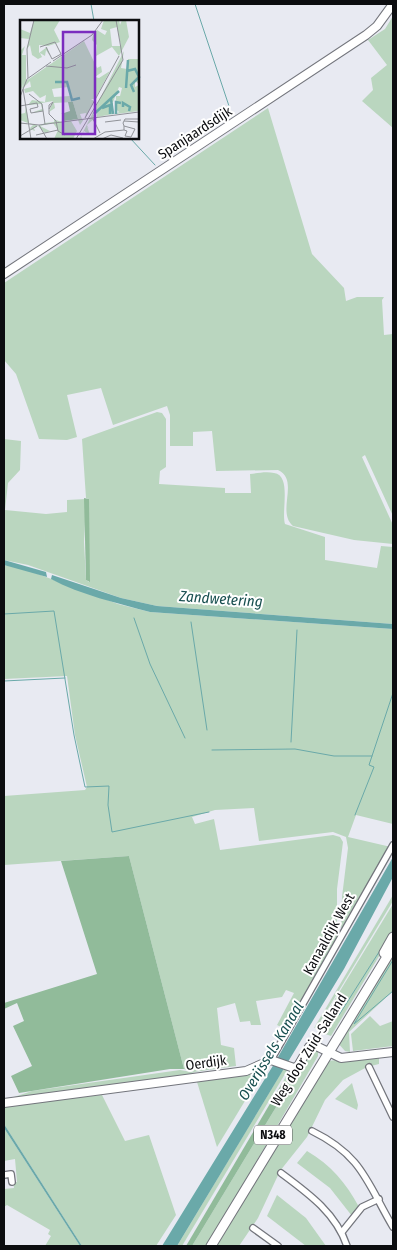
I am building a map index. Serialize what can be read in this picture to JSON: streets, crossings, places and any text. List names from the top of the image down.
{
  "streets": {
    "main road": ["Weg door Zuid-Salland", "N348"],
    "street": ["Spanjaardsdijk", "Kanaaldijk West", "Oerdijk"]
  },
  "crossings": [
    ["Kanaaldijk West", "Oerdijk"]
  ],
  "water": ["Zandwetering", "Overijssels Kanaal"]
}
